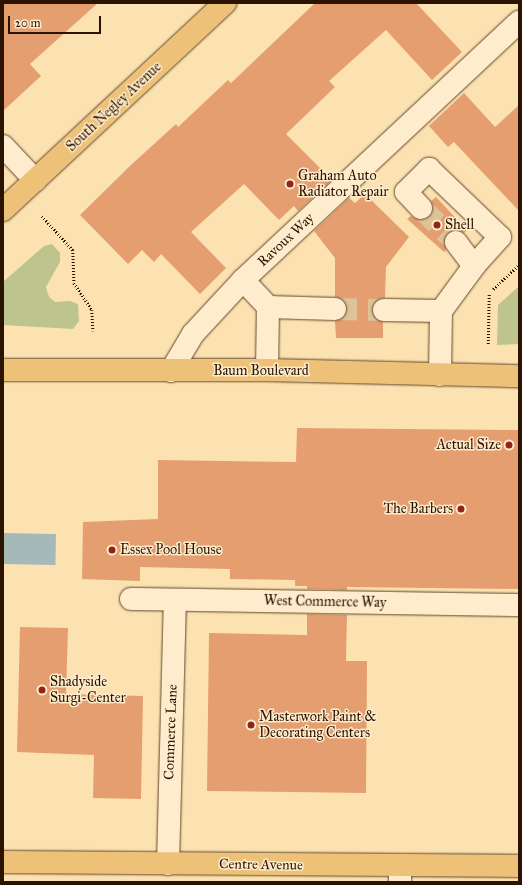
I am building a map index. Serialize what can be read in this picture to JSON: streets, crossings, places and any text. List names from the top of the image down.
{
  "streets": {
    "main road": ["South Negley Avenue", "Baum Boulevard", "Centre Avenue"],
    "lane": ["Ravoux Way", "West Commerce Way", "Commerce Lane"]
  },
  "crossings": [
    ["Ravoux Way", "Baum Boulevard"],
    ["West Commerce Way", "Commerce Lane"],
    ["Commerce Lane", "Centre Avenue"]
  ],
  "places": [
    "Graham Auto Radiator Repair",
    "Shell",
    "Actual Size",
    "The Barbers",
    "Essex Pool House",
    "Shadyside Surgi-Center",
    "Masterwork Paint & Decorating Centers"
  ],
  "scale_bar": "20 m"
}
